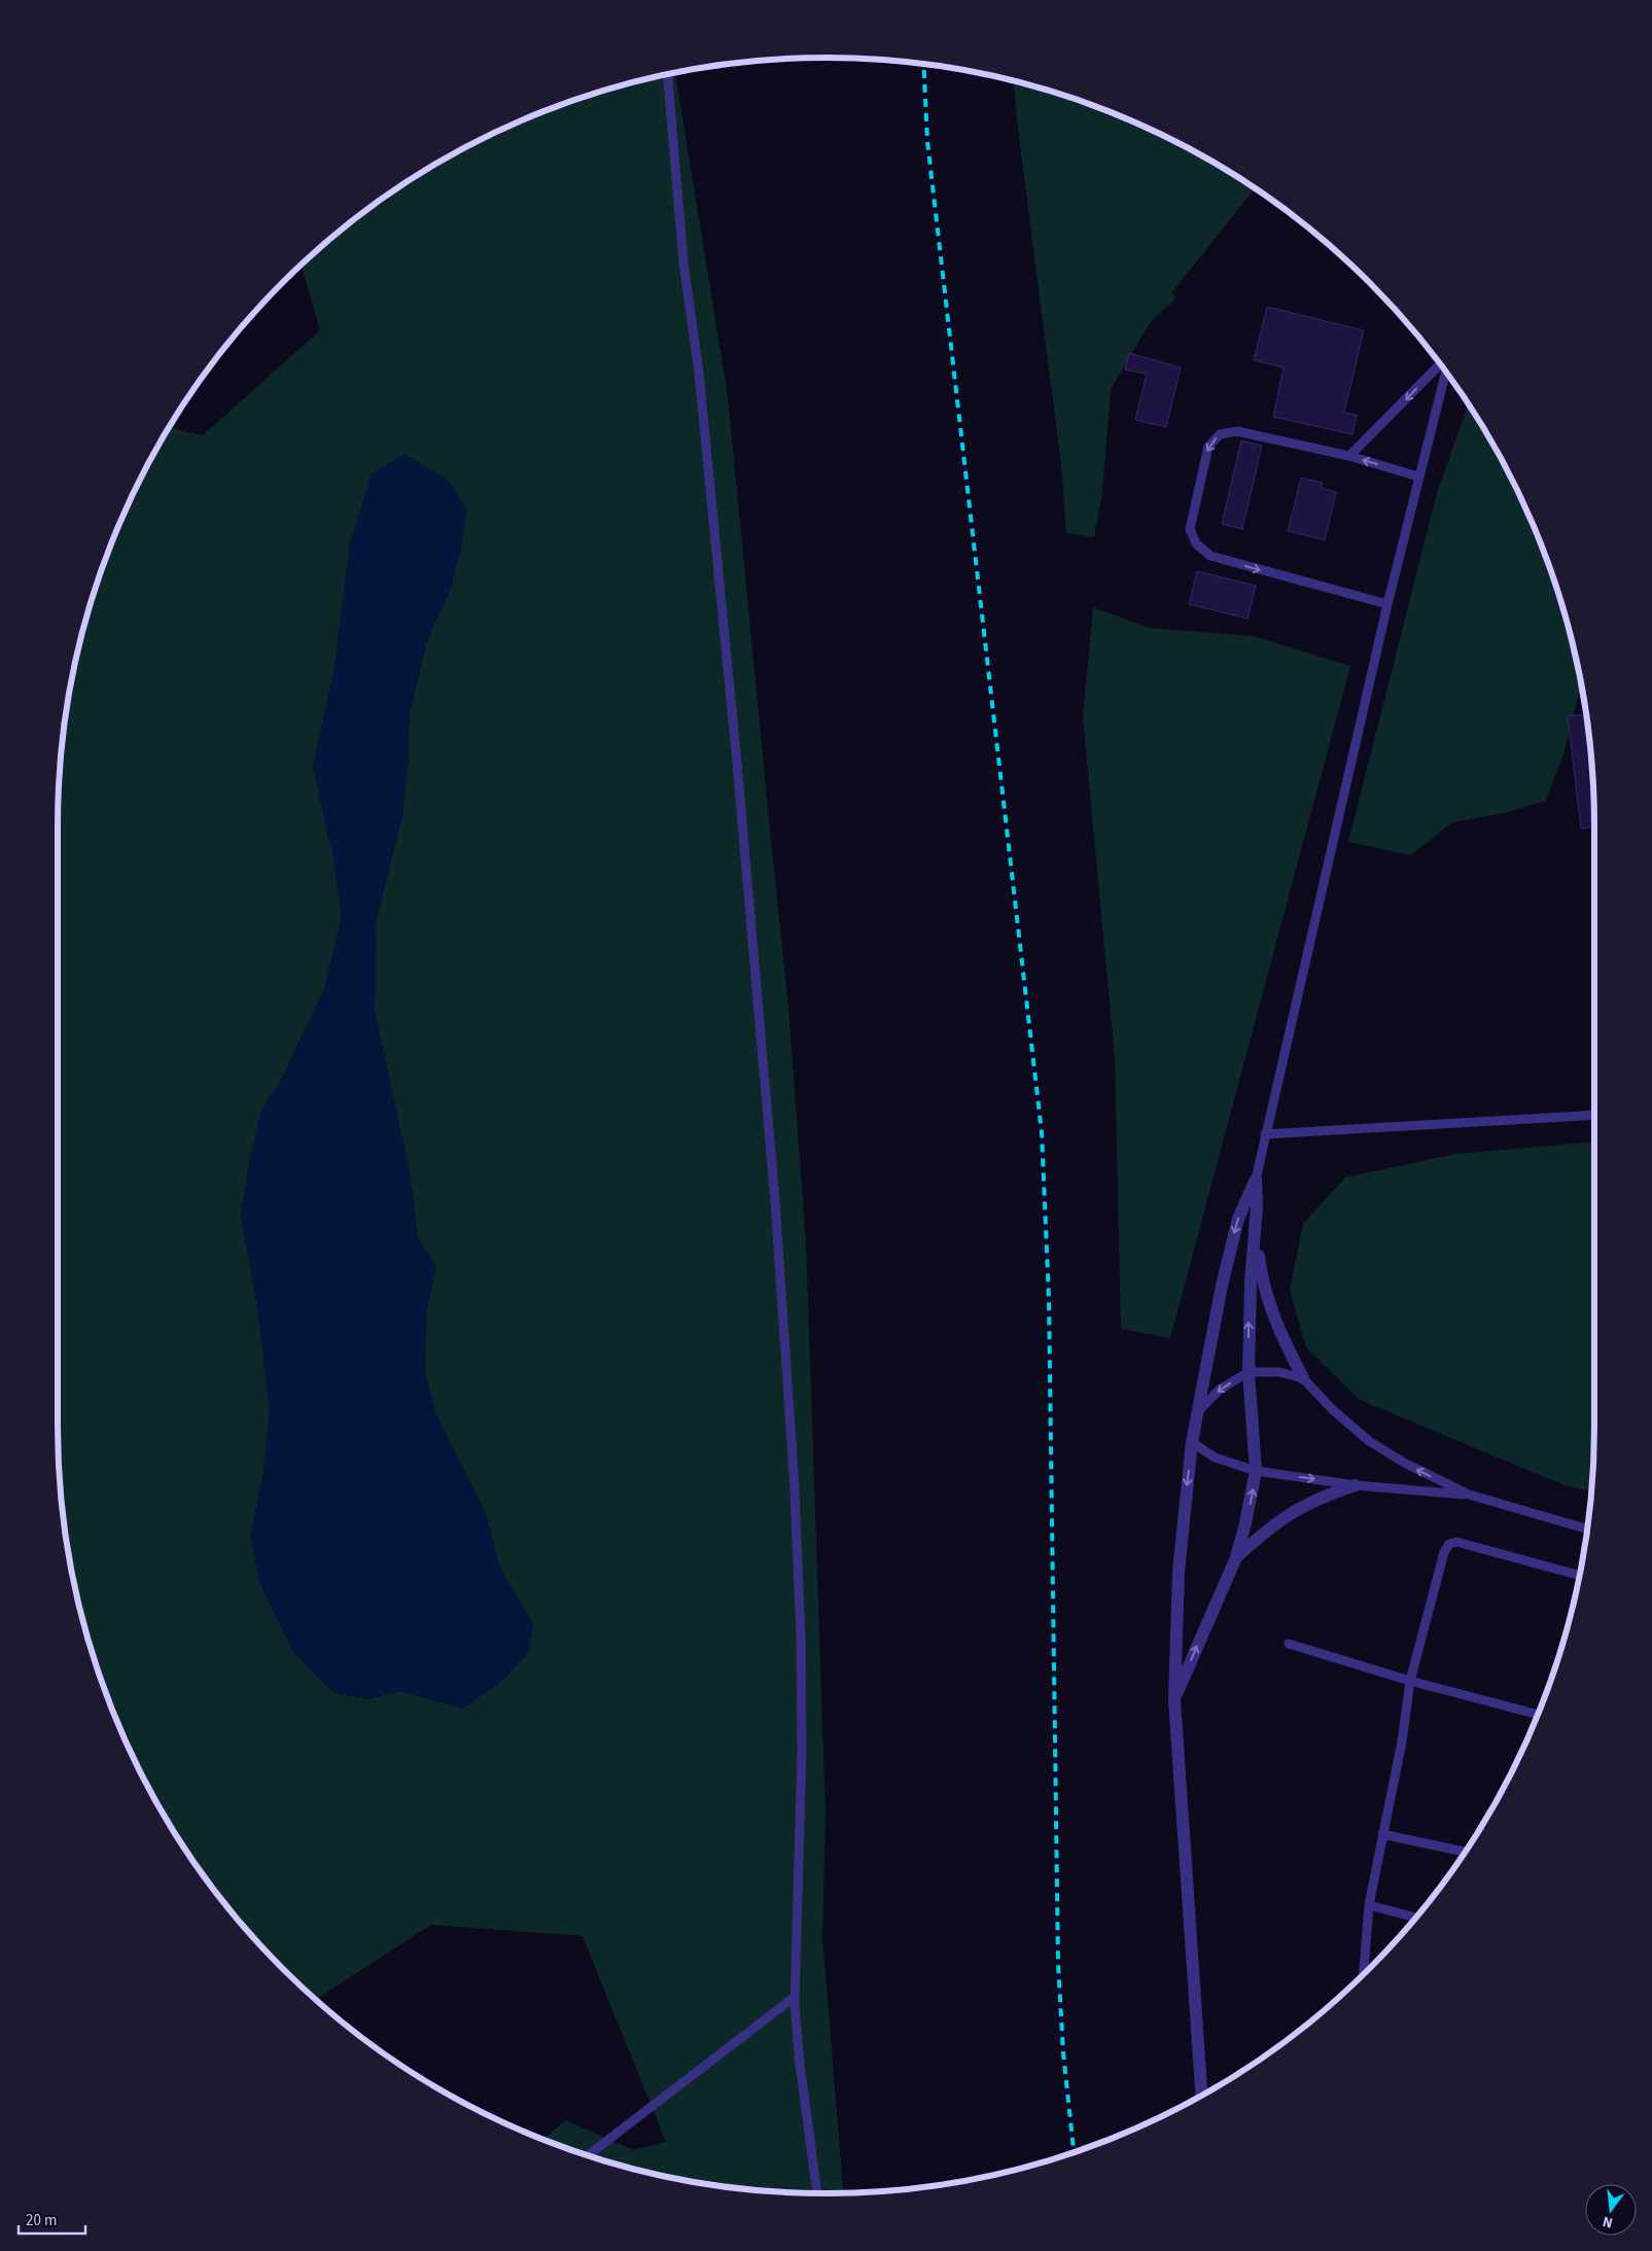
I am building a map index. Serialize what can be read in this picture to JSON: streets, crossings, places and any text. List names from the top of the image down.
{
  "scale_bar": "20 m",
  "north": "bottom"
}
